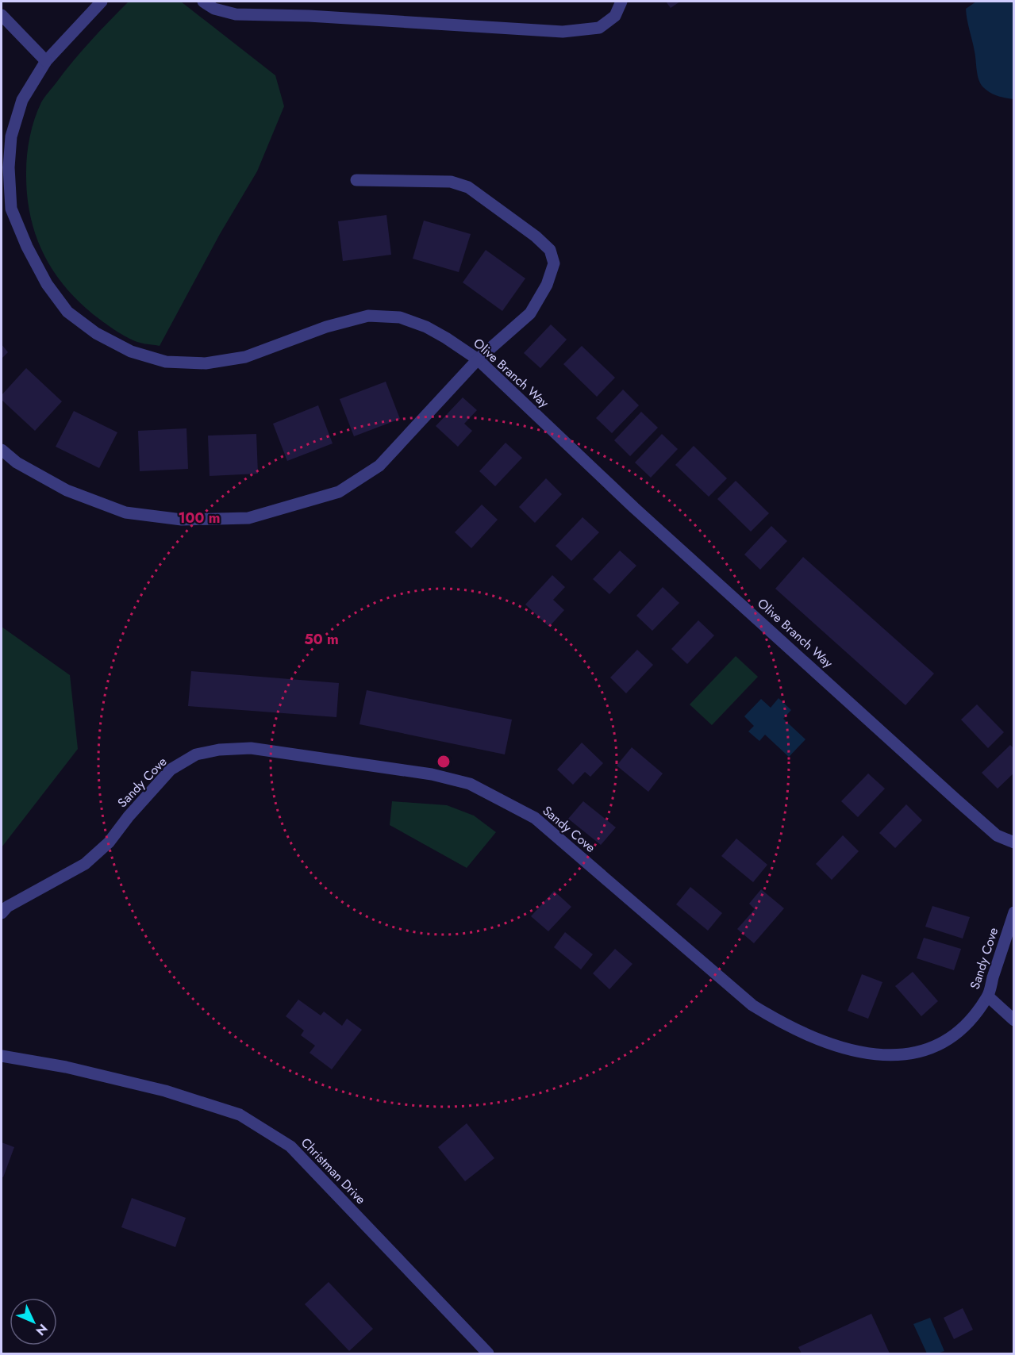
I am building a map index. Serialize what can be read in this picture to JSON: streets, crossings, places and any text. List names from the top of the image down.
{
  "streets": {
    "street": ["Olive Branch Way", "Sandy Cove", "Christman Drive"]
  },
  "north": "bottom right",
  "rings": ["100 m", "50 m"]
}
